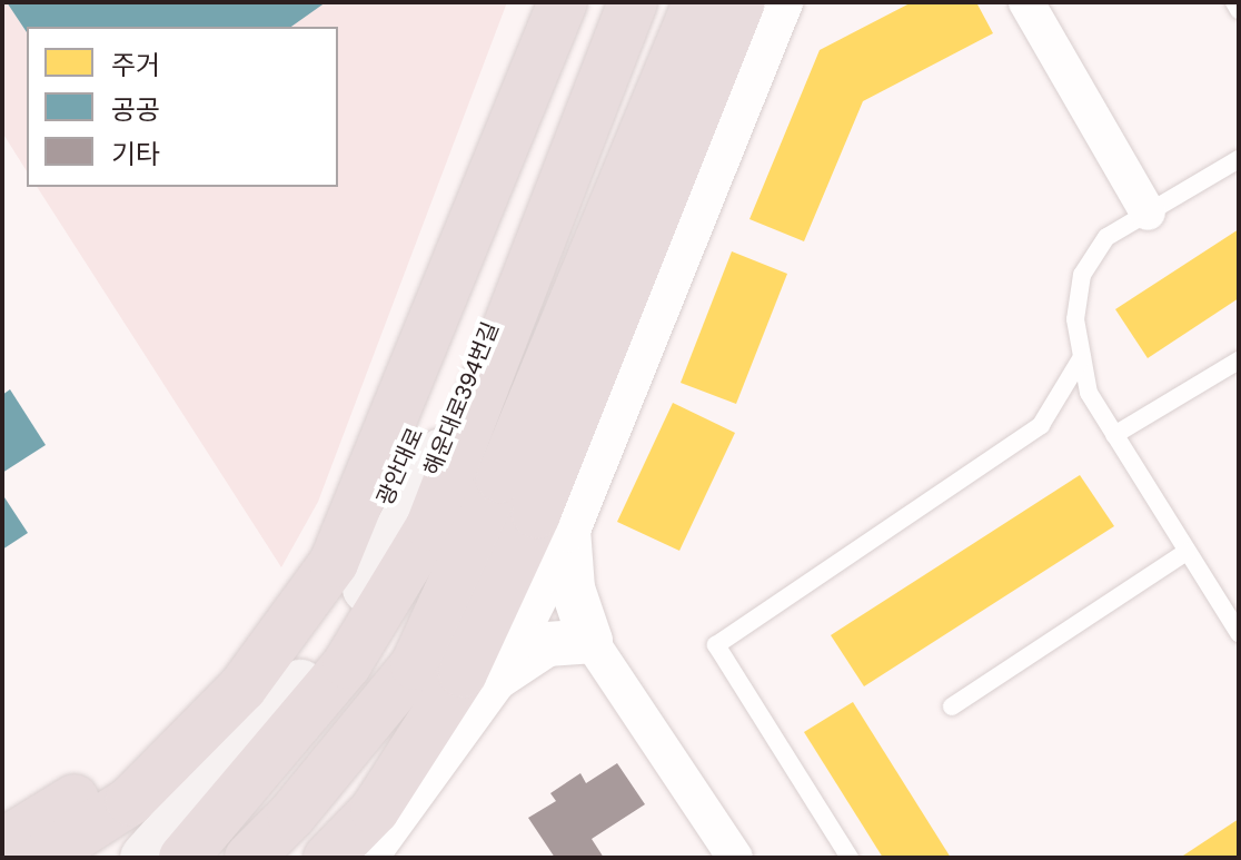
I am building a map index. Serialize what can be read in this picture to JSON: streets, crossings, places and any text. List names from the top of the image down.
{
  "streets": {
    "highway": ["광안대로"],
    "main road": ["해운대로394번길"]
  },
  "crossings": [
    ["해운대로394번길", "광안대로"]
  ],
  "legend": ["주거", "공공", "기타"]
}
